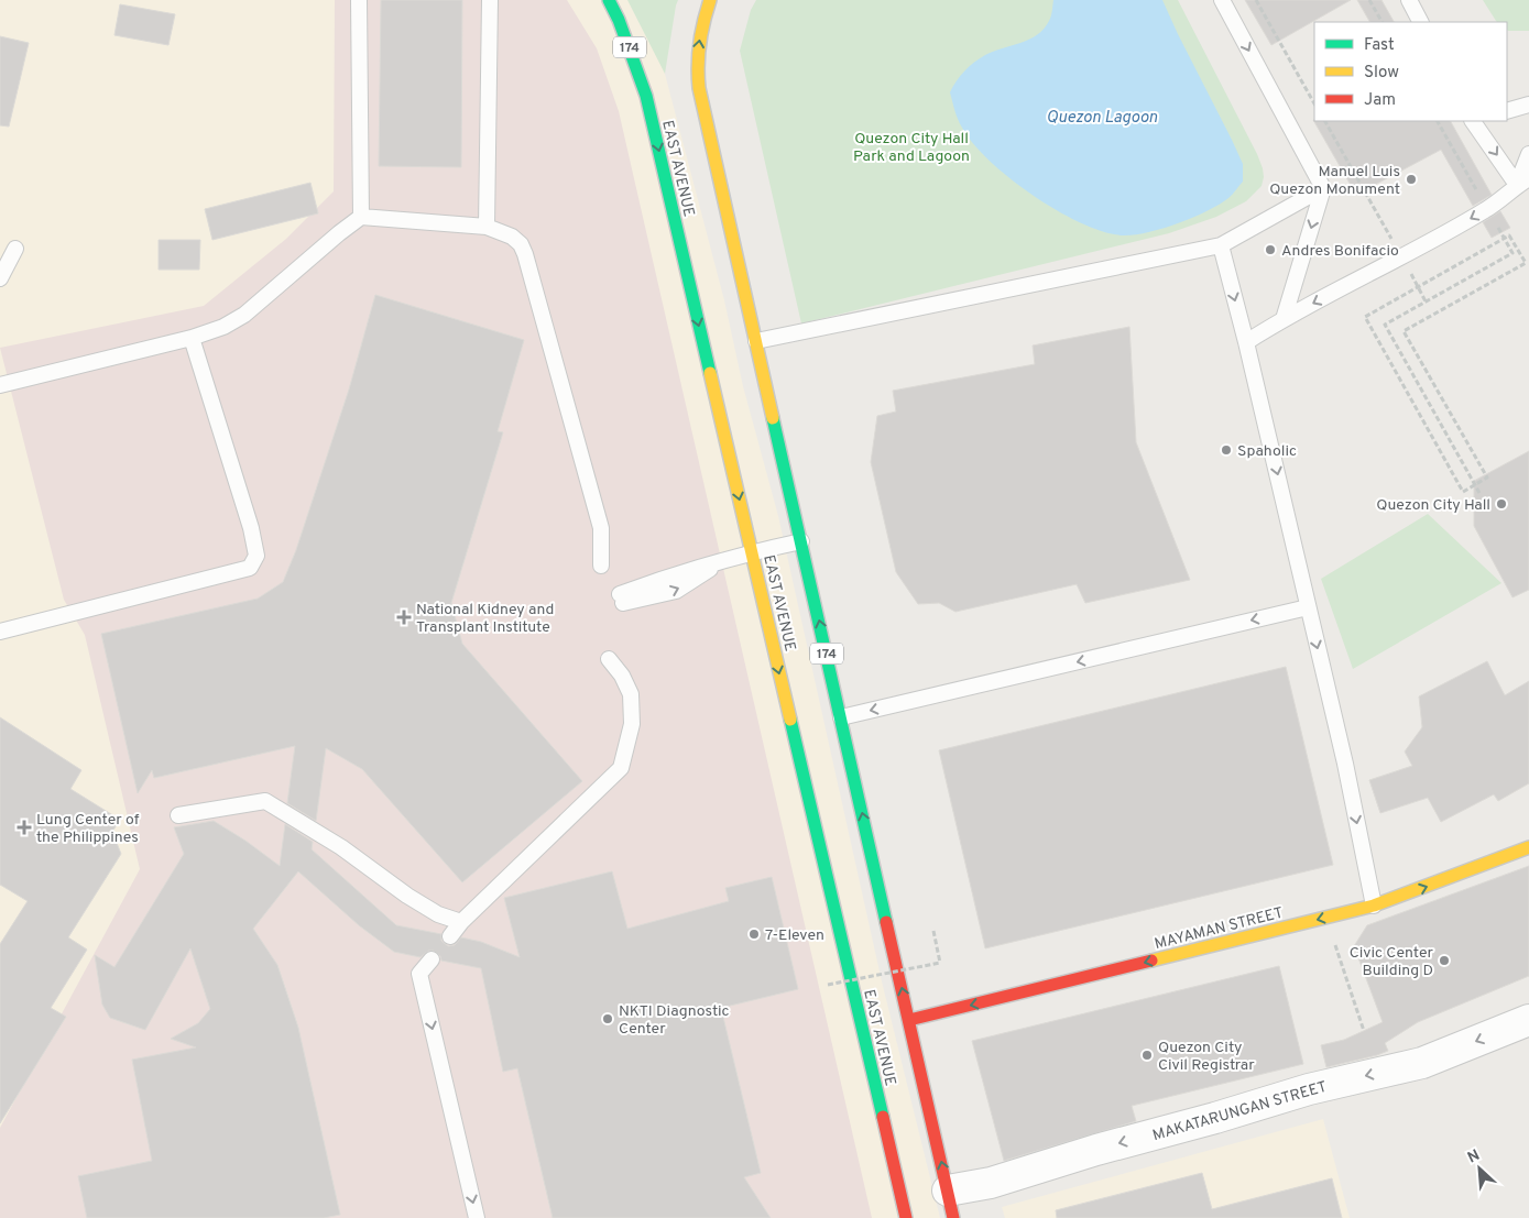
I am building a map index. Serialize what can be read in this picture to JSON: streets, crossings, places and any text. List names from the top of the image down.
{
  "streets": {
    "main road": ["174", "EAST AVENUE", "MAYAMAN STREET"],
    "street": ["MAKATARUNGAN STREET"]
  },
  "crossings": [
    ["EAST AVENUE", "MAYAMAN STREET"],
    ["EAST AVENUE", "MAKATARUNGAN STREET"]
  ],
  "one_way": ["MAKATARUNGAN STREET"],
  "water": ["Quezon Lagoon"],
  "parks": ["Quezon City Hall Park and Lagoon"],
  "places": {
    "other": [
      "Manuel Luis Quezon Monument",
      "Andres Bonifacio",
      "Spaholic",
      "Quezon City Hall",
      "7-Eleven",
      "Civic Center Building D",
      "NKTI Diagnostic Center",
      "Quezon City Civil Registrar"
    ],
    "health": ["National Kidney and Transplant Institute", "Lung Center of the Philippines"]
  },
  "legend": ["Fast", "Slow", "Jam"],
  "north": "top left"
}
